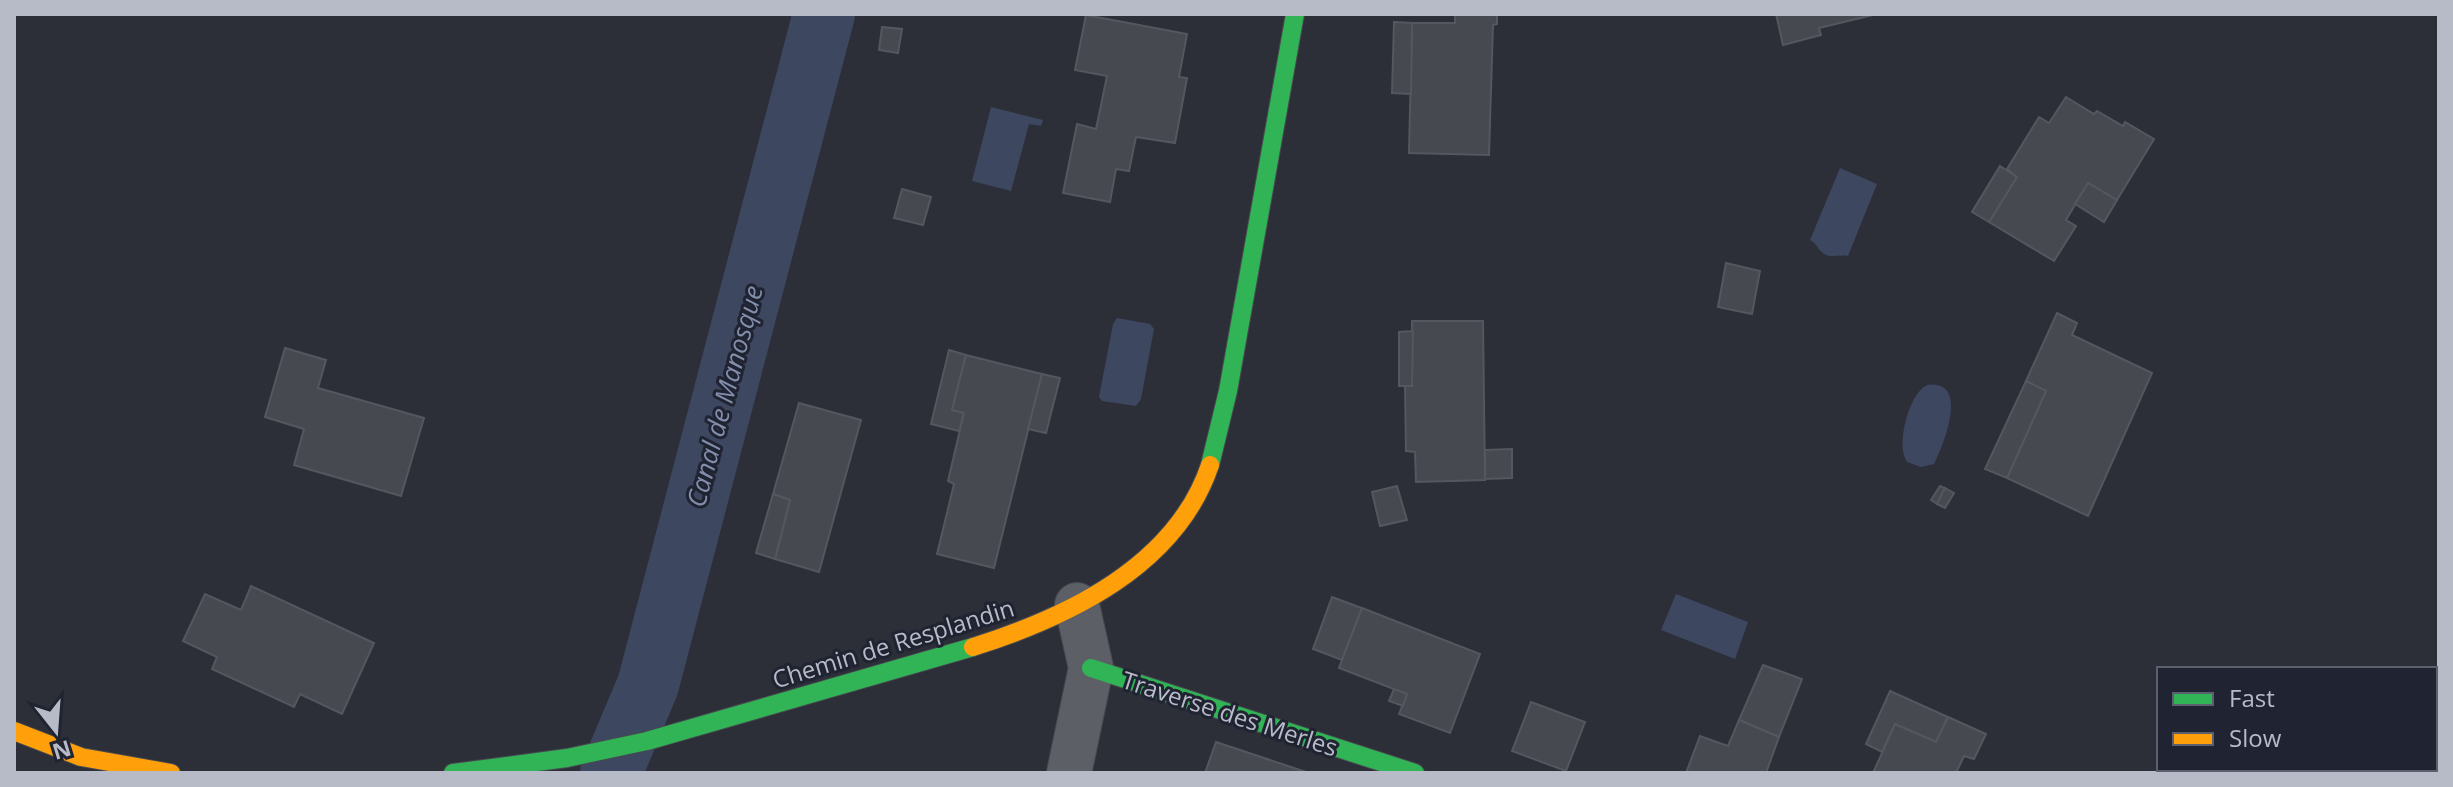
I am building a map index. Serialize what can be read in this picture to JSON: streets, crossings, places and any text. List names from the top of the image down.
{
  "streets": {
    "street": ["Chemin de Resplandin", "Traverse des Merles"]
  },
  "crossings": [
    ["Chemin de Resplandin", "Traverse des Merles"]
  ],
  "water": ["Canal de Manosque"],
  "legend": ["Fast", "Slow"],
  "north": "bottom"
}
